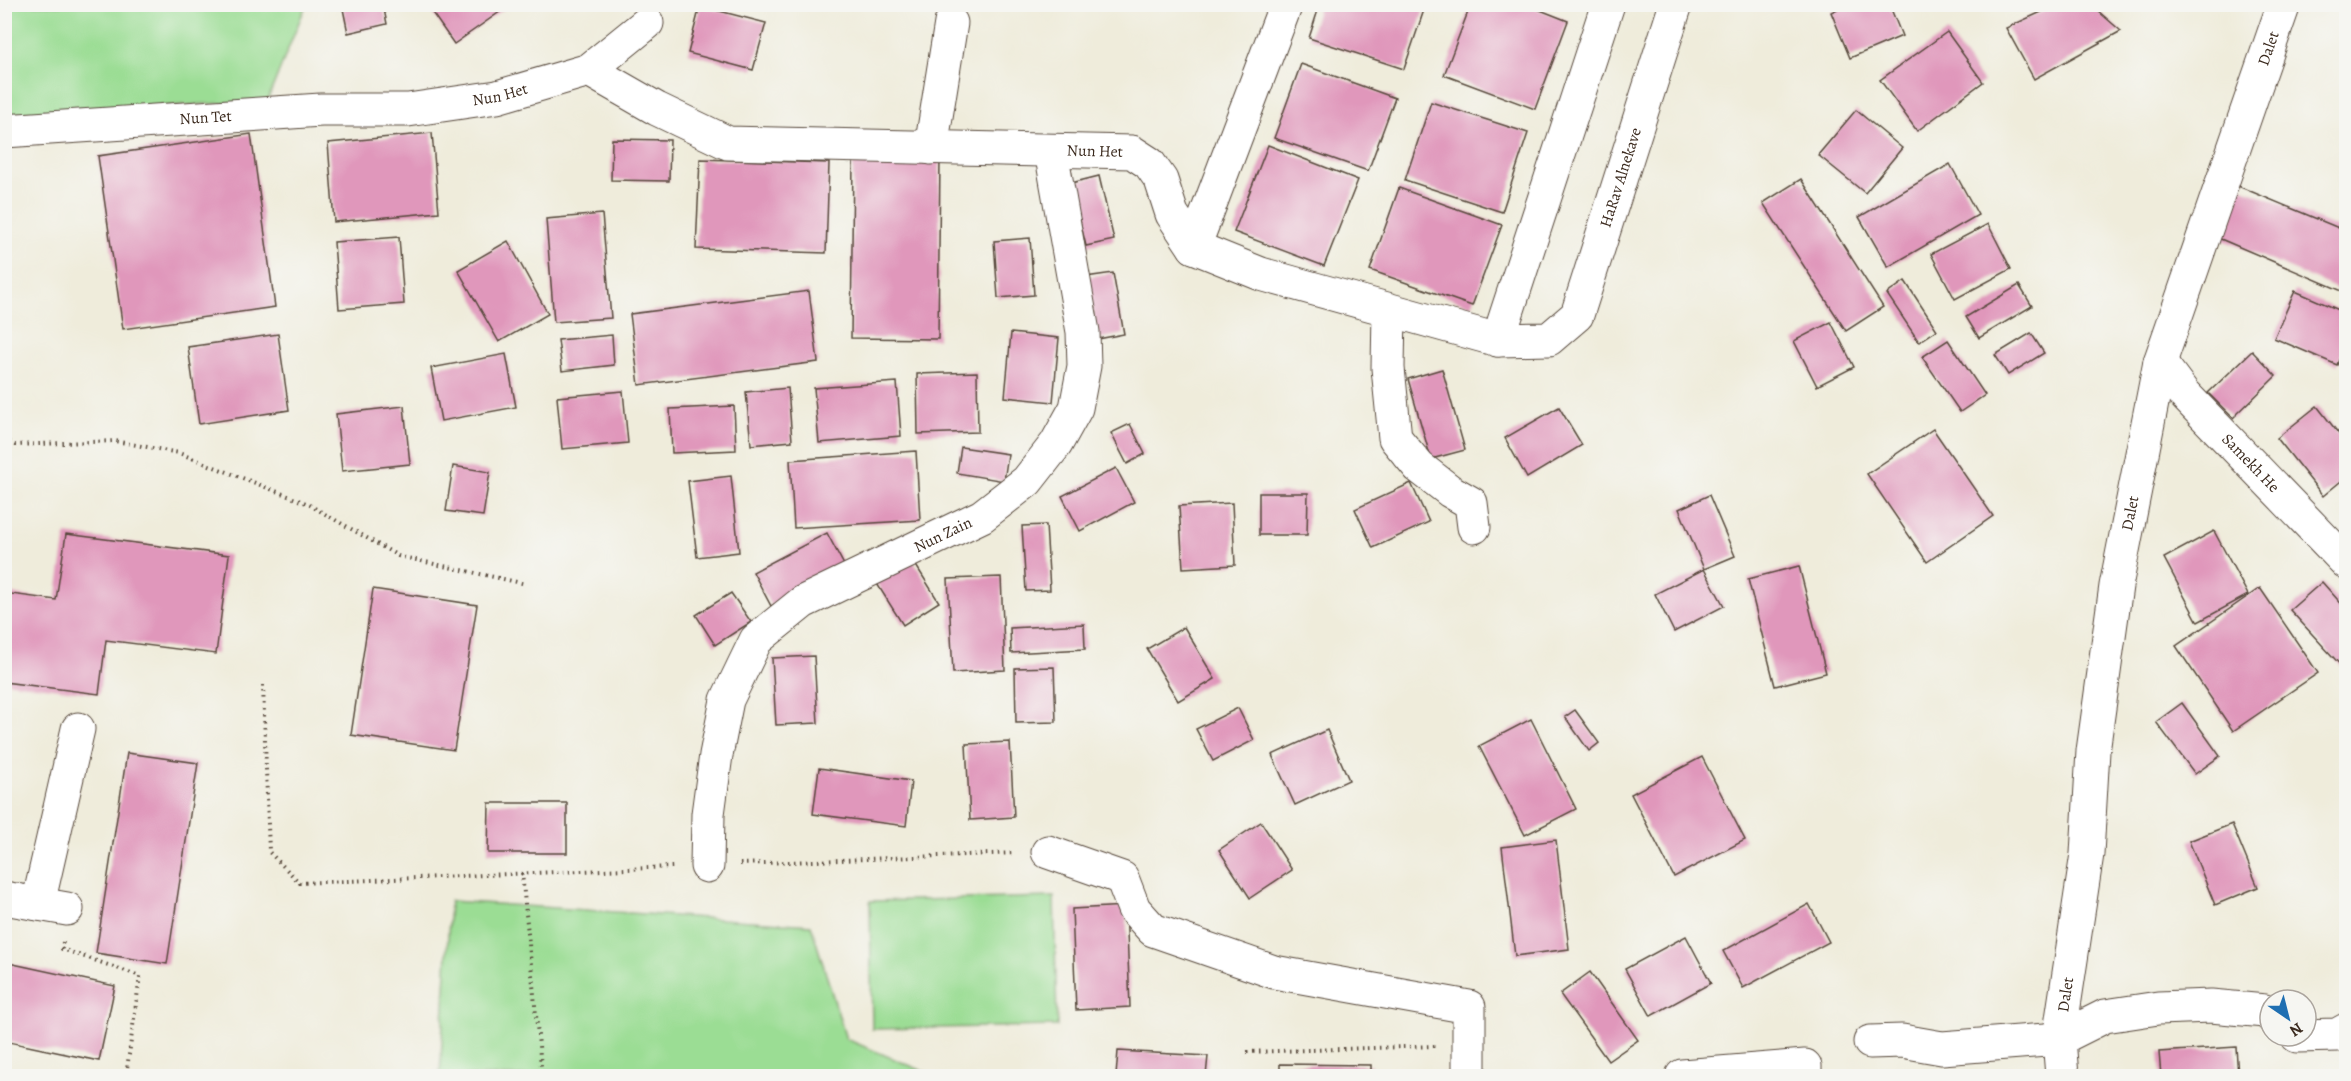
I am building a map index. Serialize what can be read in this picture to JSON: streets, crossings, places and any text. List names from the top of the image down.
{
  "streets": {
    "street": [
      "Dalet",
      "Nun Het",
      "Nun Tet",
      "HaRav Alnekave",
      "Samekh He",
      "Nun Zain"
    ]
  },
  "crossings": [
    ["Dalet", "Samekh He"],
    ["Nun Het", "Nun Tet"],
    ["Nun Het", "Nun Zain"]
  ],
  "north": "bottom right"
}
